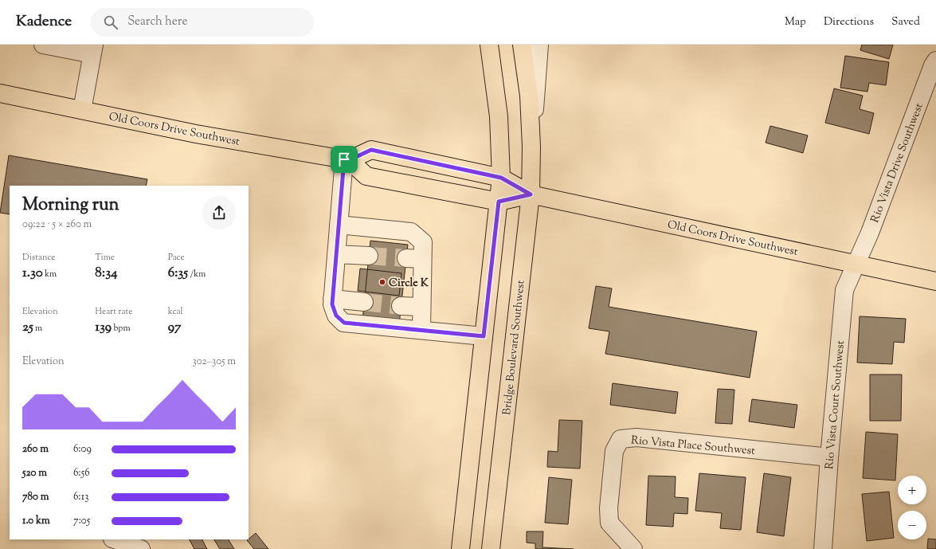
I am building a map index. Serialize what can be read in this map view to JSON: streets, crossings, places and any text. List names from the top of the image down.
{
  "streets": {
    "main road": ["Old Coors Drive Southwest", "Bridge Boulevard Southwest"],
    "street": ["Rio Vista Drive Southwest", "Rio Vista Court Southwest", "Rio Vista Place Southwest"]
  },
  "crossings": [
    ["Old Coors Drive Southwest", "Rio Vista Drive Southwest"],
    ["Old Coors Drive Southwest", "Bridge Boulevard Southwest"],
    ["Old Coors Drive Southwest", "Rio Vista Court Southwest"],
    ["Rio Vista Drive Southwest", "Rio Vista Court Southwest"],
    ["Rio Vista Court Southwest", "Rio Vista Place Southwest"]
  ],
  "places": ["Circle K"],
  "page": {
    "header": "Kadence",
    "search": "Search here",
    "nav": ["Map", "Directions", "Saved"],
    "heading": ["Morning run", "09:22 · 5 × 260 m"],
    "stats": [
      ["Distance", "1.30 km"],
      ["Time", "8:34"],
      ["Pace", "6:35 /km"],
      ["Elevation", "25 m"],
      ["Heart rate", "139 bpm"],
      ["kcal", "97"]
    ],
    "chart": ["Elevation", "302–305 m"],
    "list": [
      {
        "name": "260 m",
        "note": "6:09"
      },
      {
        "name": "520 m",
        "note": "6:56"
      },
      {
        "name": "780 m",
        "note": "6:13"
      },
      {
        "name": "1.0 km",
        "note": "7:05"
      }
    ],
    "map_buttons": ["+", "−"]
  }
}
